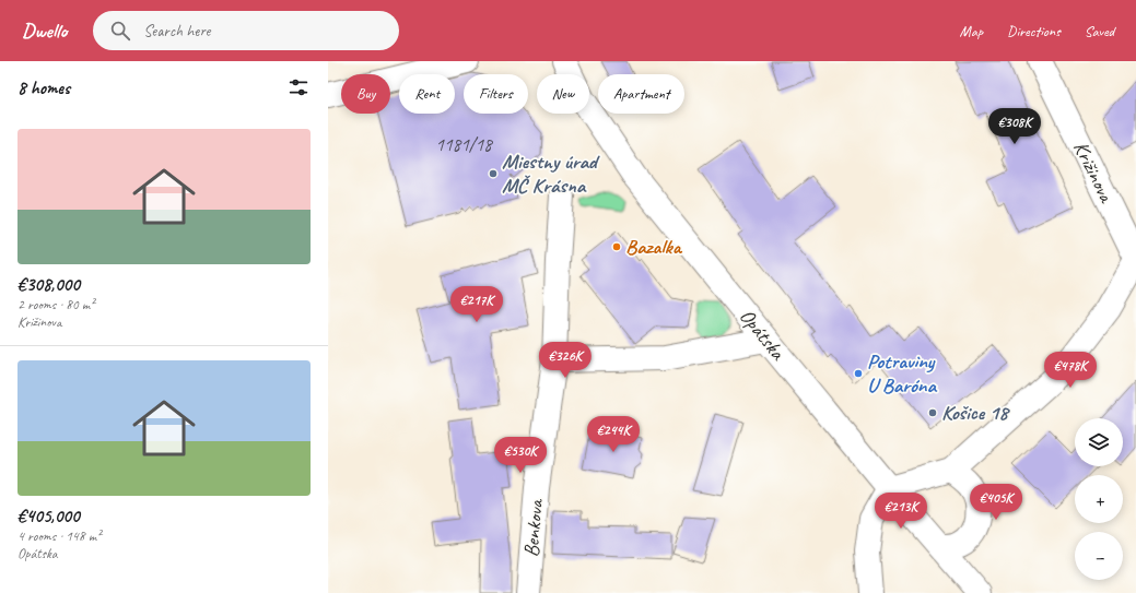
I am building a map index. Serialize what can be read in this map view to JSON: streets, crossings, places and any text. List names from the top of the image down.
{
  "streets": {
    "street": ["Križinova", "Opátska", "Benkova"]
  },
  "places": [
    "Miestny úrad MČ Krásna",
    "Bazalka",
    "Potraviny U Baróna",
    "Košice 18"
  ],
  "house_numbers": ["1181/18"],
  "page": {
    "header": "Dwello",
    "search": "Search here",
    "nav": ["Map", "Directions", "Saved"],
    "heading": "8 homes",
    "chip": [
      "Buy",
      "Rent",
      "Filters",
      "New",
      "Apartment"
    ],
    "price": [
      "€308K",
      "€217K",
      "€326K",
      "€478K",
      "€244K",
      "€530K",
      "€405K",
      "€213K"
    ],
    "list": [
      {
        "name": "€308,000",
        "note": "2 rooms · 80 m² · Križinova"
      },
      {
        "name": "€405,000",
        "note": "4 rooms · 148 m² · Opátska"
      }
    ],
    "map_buttons": ["+", "−"]
  }
}
